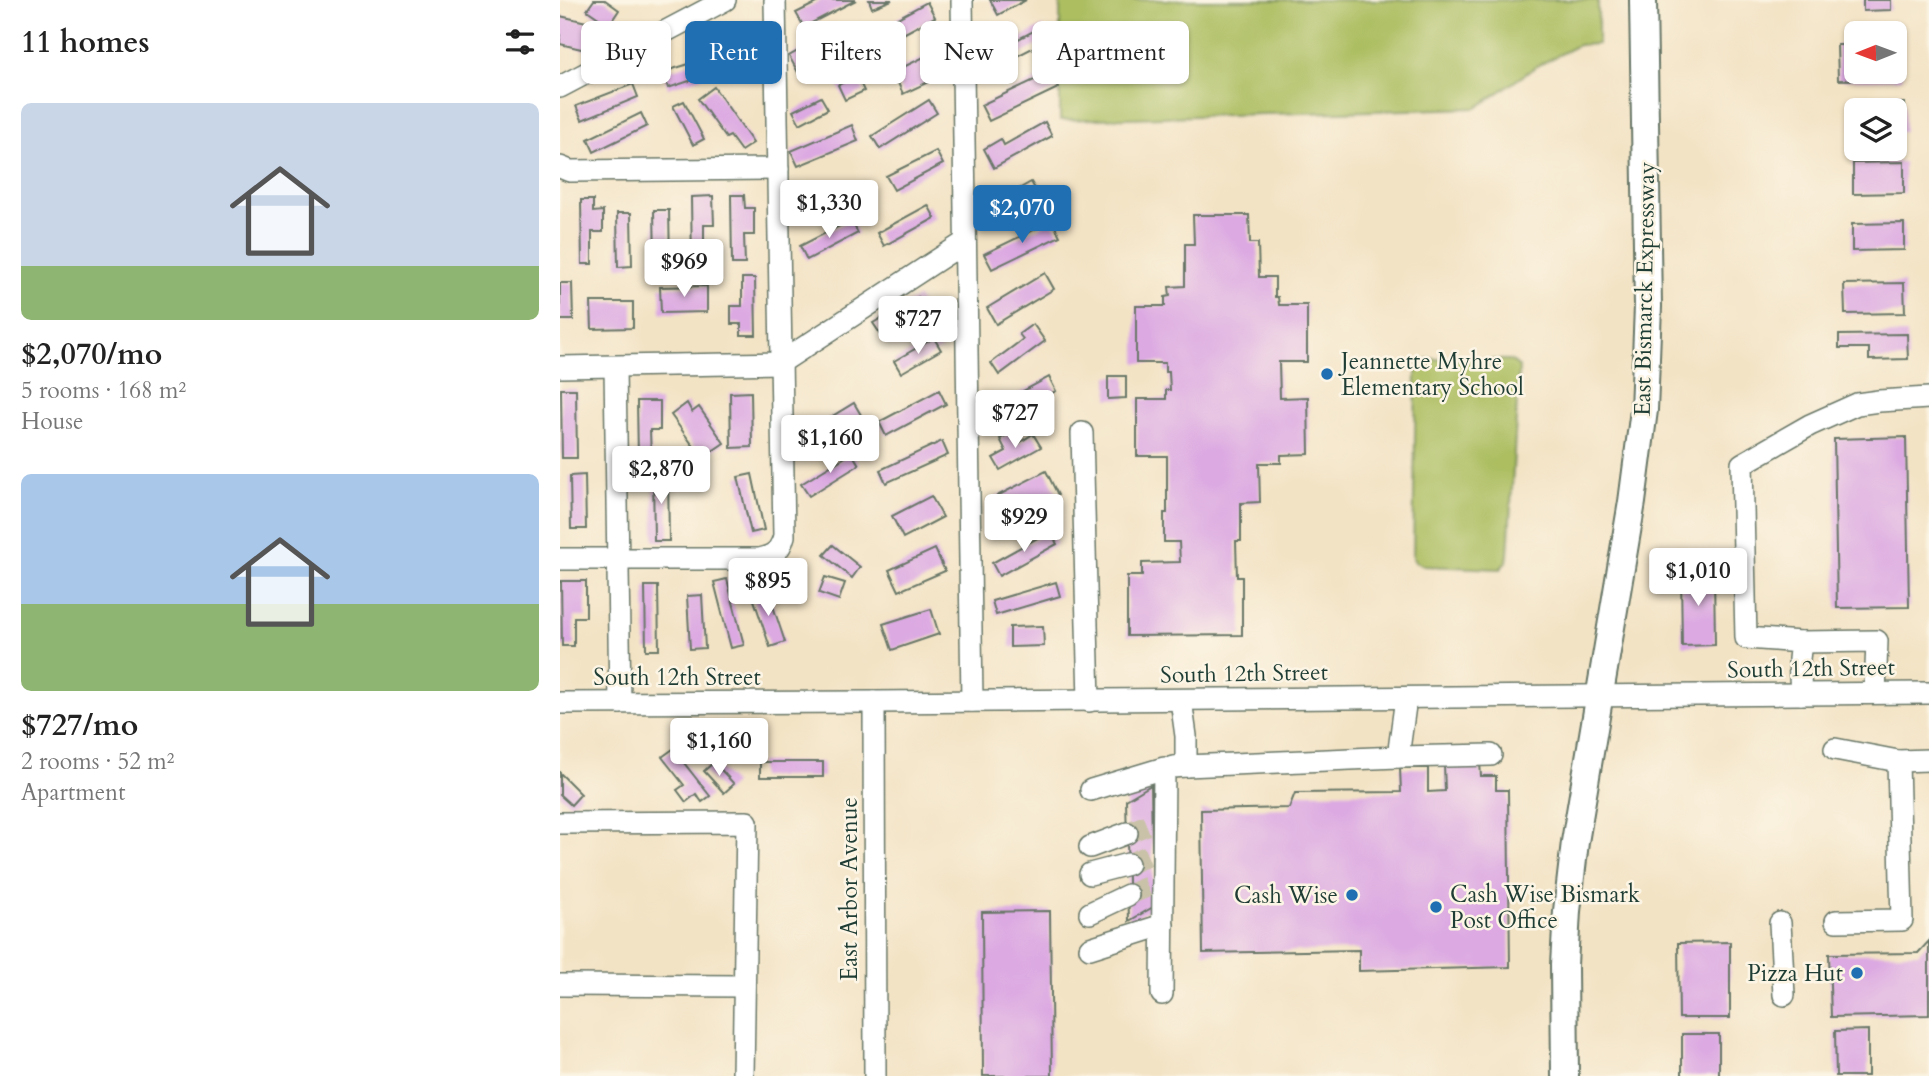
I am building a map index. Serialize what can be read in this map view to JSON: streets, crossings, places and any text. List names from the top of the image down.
{
  "streets": {
    "main road": ["East Bismarck Expressway"],
    "street": ["South 12th Street", "East Arbor Avenue"]
  },
  "crossings": [
    ["East Bismarck Expressway", "South 12th Street"],
    ["South 12th Street", "East Arbor Avenue"]
  ],
  "places": [
    "Jeannette Myhre Elementary School",
    "Cash Wise",
    "Cash Wise Bismark Post Office",
    "Pizza Hut"
  ],
  "north": "left",
  "page": {
    "heading": "11 homes",
    "chip": [
      "Buy",
      "Rent",
      "Filters",
      "New",
      "Apartment"
    ],
    "list": [
      {
        "name": "$2,070/mo",
        "note": "5 rooms · 168 m² · House"
      },
      {
        "name": "$727/mo",
        "note": "2 rooms · 52 m² · Apartment"
      }
    ],
    "price": [
      "$1,330",
      "$2,070",
      "$969",
      "$727",
      "$727",
      "$1,160",
      "$2,870",
      "$929",
      "$1,010",
      "$895",
      "$1,160"
    ]
  }
}
